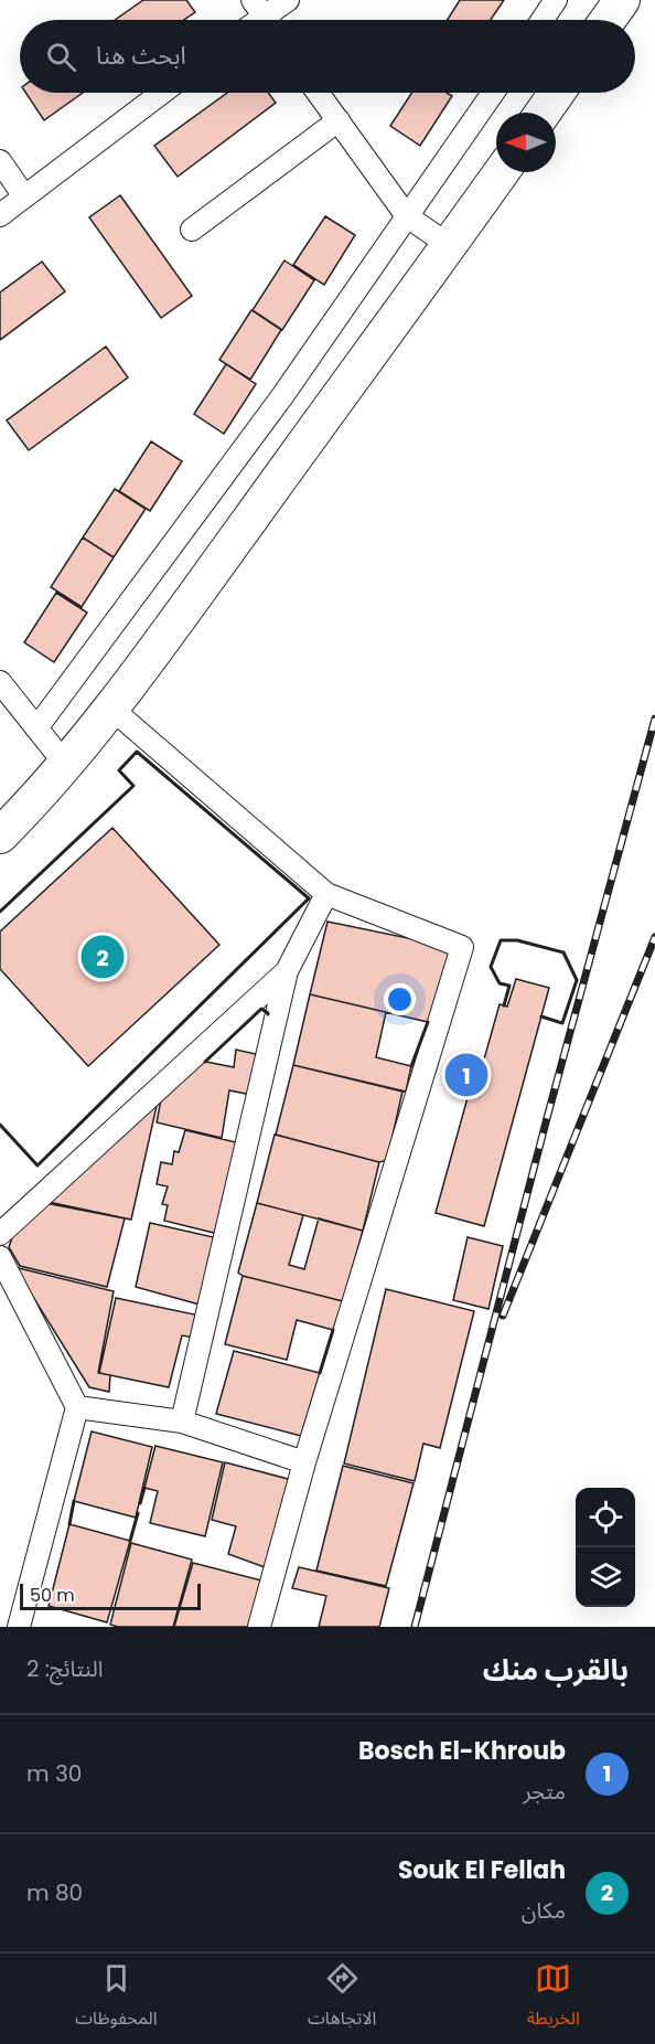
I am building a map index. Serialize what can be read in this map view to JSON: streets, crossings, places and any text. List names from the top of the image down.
{
  "scale_bar": "50 m",
  "north": "left",
  "page": {
    "search": "ابحث هنا",
    "pins": ["2", "1"],
    "scale": "50 m",
    "heading": ["بالقرب منك", "النتائج: 2"],
    "list": [
      {
        "mark": "1",
        "name": "Bosch El-Khroub",
        "note": "متجر",
        "value": "30 m"
      },
      {
        "mark": "2",
        "name": "Souk El Fellah",
        "note": "مكان",
        "value": "80 m"
      }
    ],
    "nav": ["الخريطة", "الاتجاهات", "المحفوظات"]
  }
}
